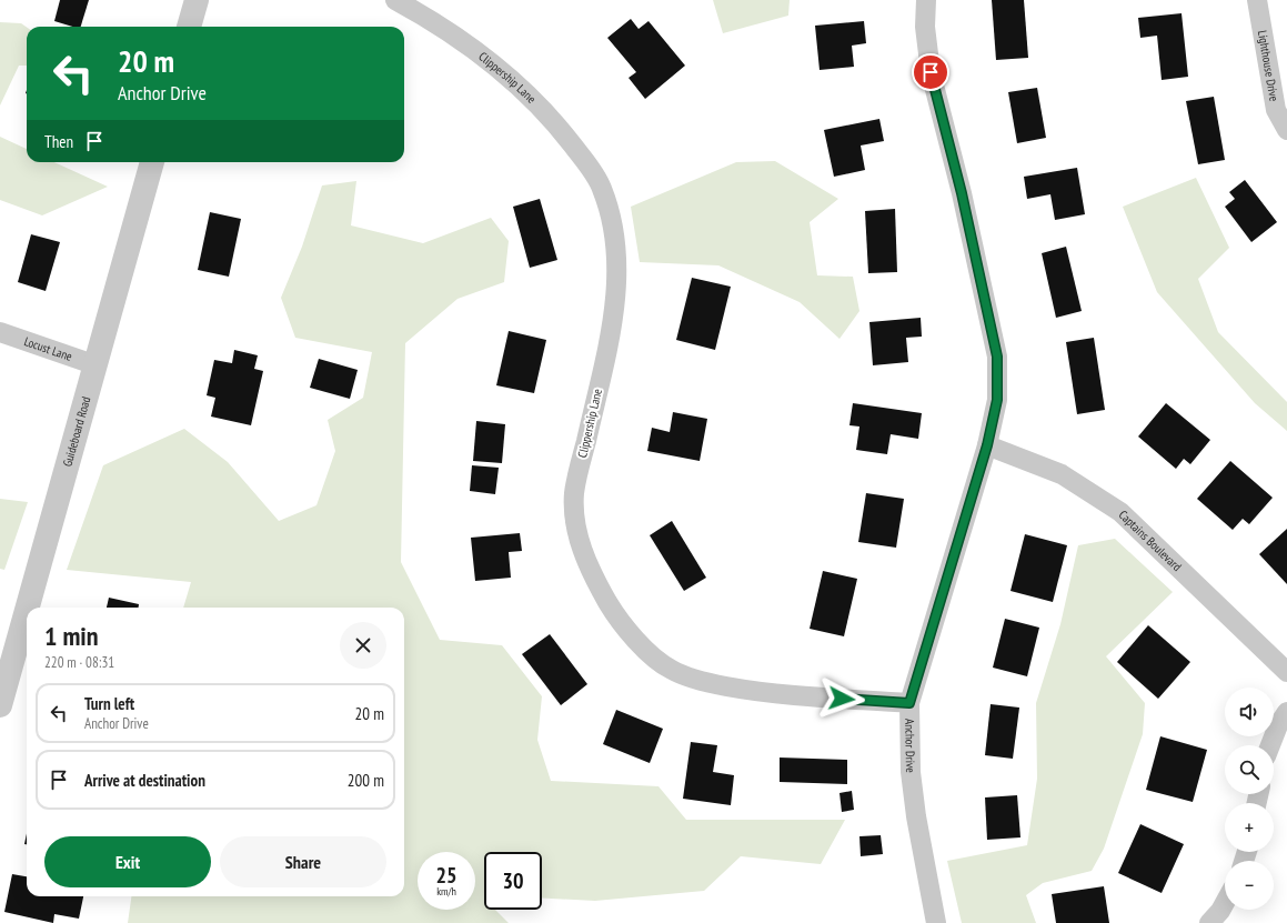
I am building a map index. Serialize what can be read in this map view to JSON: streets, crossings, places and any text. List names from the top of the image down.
{
  "streets": {
    "street": [
      "Lighthouse Drive",
      "Clippership Lane",
      "Locust Lane",
      "Guideboard Road",
      "Captains Boulevard",
      "Anchor Drive"
    ]
  },
  "crossings": [
    ["Clippership Lane", "Anchor Drive"],
    ["Locust Lane", "Guideboard Road"],
    ["Captains Boulevard", "Anchor Drive"]
  ],
  "page": {
    "turn": ["20 m", "Anchor Drive"],
    "then": "Then",
    "heading": ["1 min", "220 m · 08:31"],
    "list": [
      {
        "name": "Turn left",
        "note": "Anchor Drive",
        "value": "20 m"
      },
      {
        "name": "Arrive at destination",
        "value": "200 m"
      }
    ],
    "map_buttons": ["+", "−"],
    "buttons": ["Exit", "Share"],
    "speed": "25 km/h",
    "limit": "30"
  }
}
